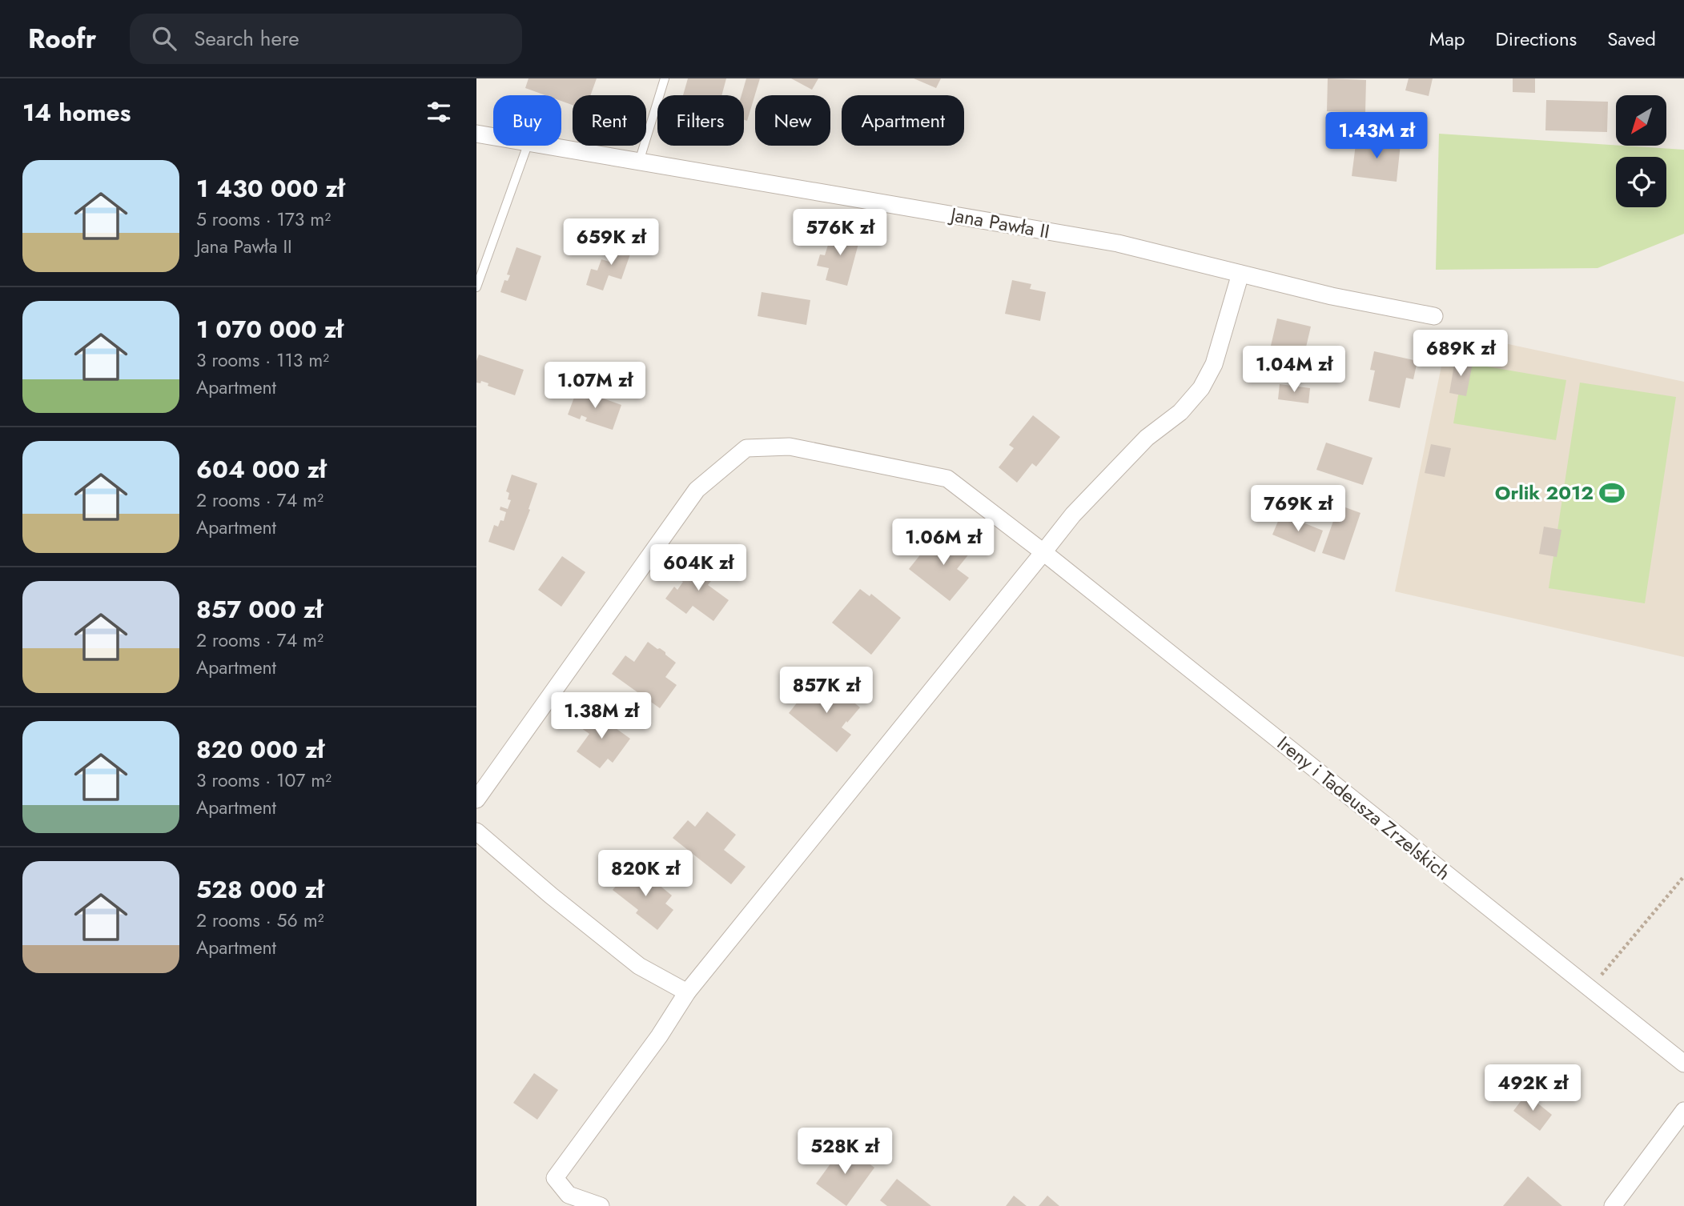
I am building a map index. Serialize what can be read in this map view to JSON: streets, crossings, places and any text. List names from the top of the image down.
{
  "streets": {
    "street": ["Jana Pawła II", "Ireny i Tadeusza Zrzelskich"]
  },
  "places": {
    "sports": ["Orlik 2012"]
  },
  "north": "bottom left",
  "page": {
    "header": "Roofr",
    "search": "Search here",
    "nav": ["Map", "Directions", "Saved"],
    "heading": "14 homes",
    "chip": [
      "Buy",
      "Rent",
      "Filters",
      "New",
      "Apartment"
    ],
    "price": [
      "1.43M zł",
      "576K zł",
      "659K zł",
      "689K zł",
      "1.04M zł",
      "1.07M zł",
      "769K zł",
      "1.06M zł",
      "604K zł",
      "857K zł",
      "1.38M zł",
      "820K zł",
      "492K zł",
      "528K zł"
    ],
    "list": [
      {
        "name": "1 430 000 zł",
        "note": "5 rooms · 173 m² · Jana Pawła II"
      },
      {
        "name": "1 070 000 zł",
        "note": "3 rooms · 113 m² · Apartment"
      },
      {
        "name": "604 000 zł",
        "note": "2 rooms · 74 m² · Apartment"
      },
      {
        "name": "857 000 zł",
        "note": "2 rooms · 74 m² · Apartment"
      },
      {
        "name": "820 000 zł",
        "note": "3 rooms · 107 m² · Apartment"
      },
      {
        "name": "528 000 zł",
        "note": "2 rooms · 56 m² · Apartment"
      }
    ]
  }
}
